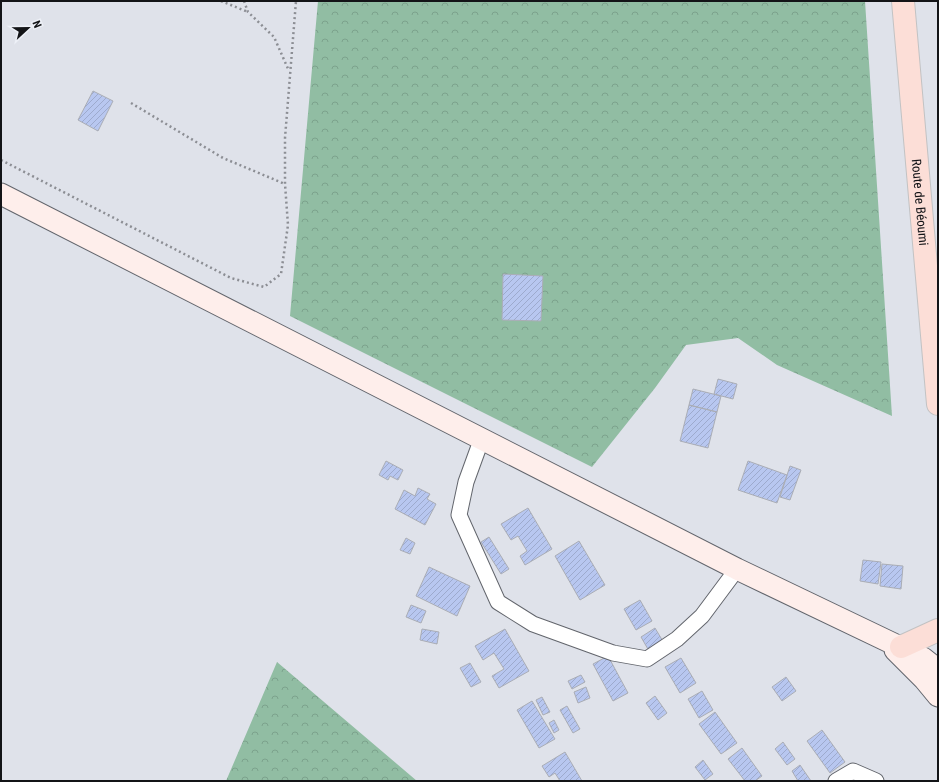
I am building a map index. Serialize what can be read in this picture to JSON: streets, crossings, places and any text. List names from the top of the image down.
{
  "streets": {
    "main road": ["Route de Béoumi"]
  },
  "north": "right"
}
